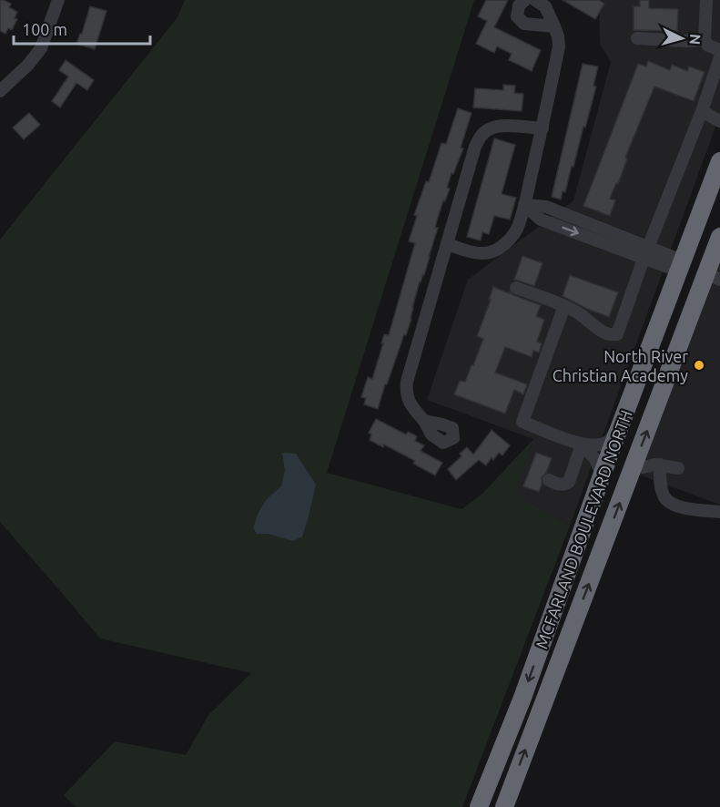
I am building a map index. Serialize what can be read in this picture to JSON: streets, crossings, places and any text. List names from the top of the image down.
{
  "streets": {
    "highway": ["MCFARLAND BOULEVARD NORTH"]
  },
  "places": ["North River Christian Academy"],
  "scale_bar": "100 m",
  "north": "right"
}
